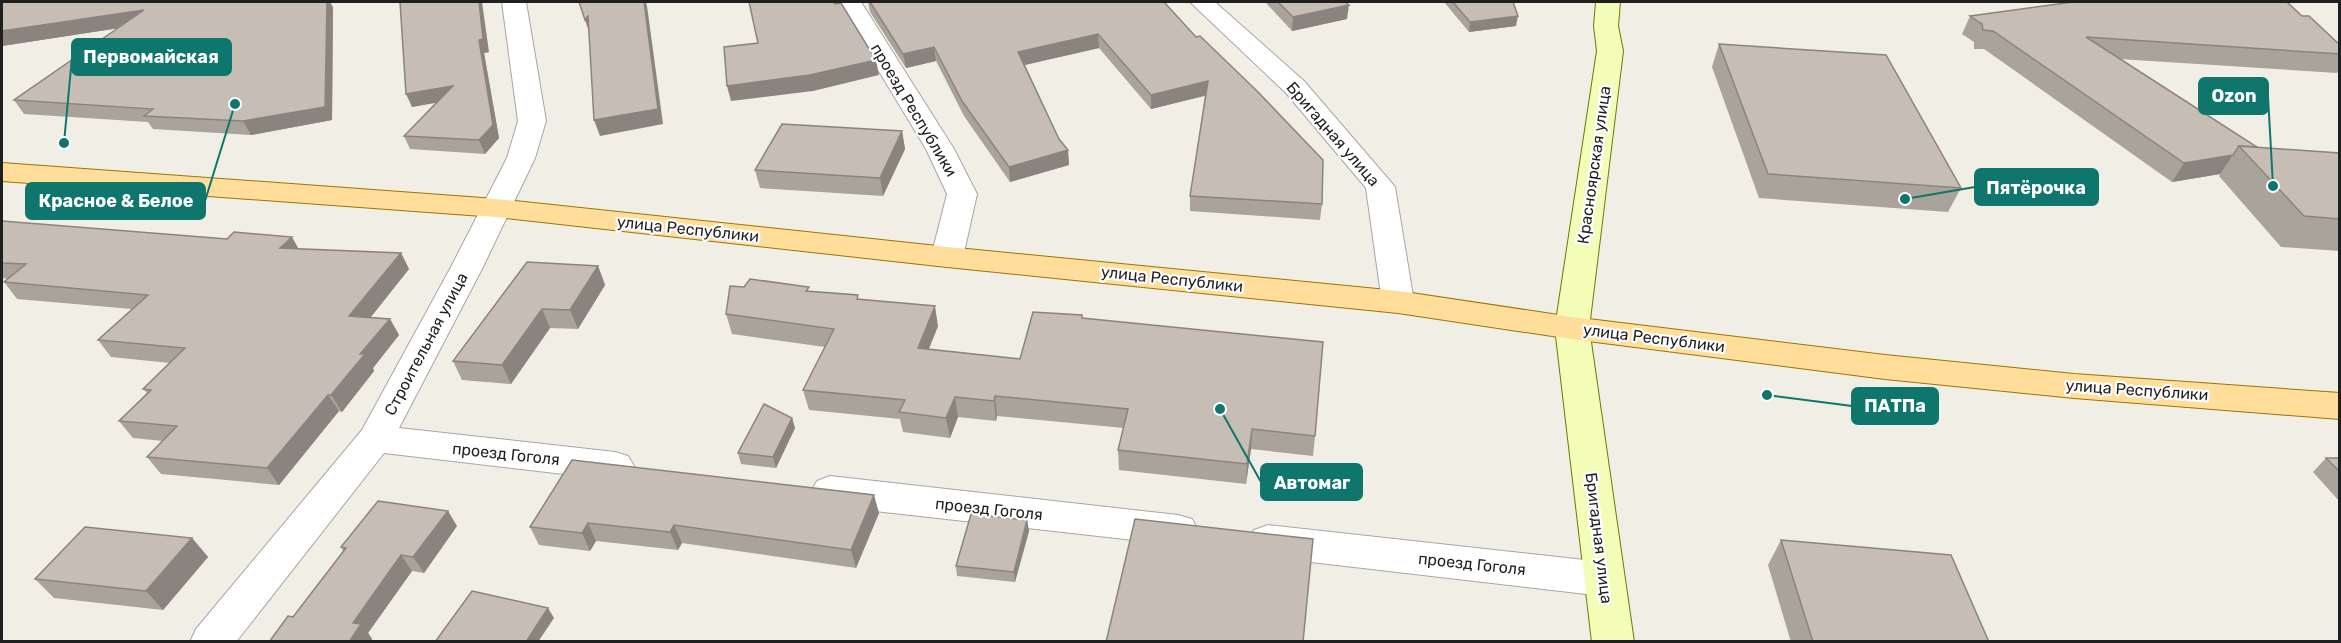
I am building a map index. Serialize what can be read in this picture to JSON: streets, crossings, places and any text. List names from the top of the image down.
{
  "streets": {
    "main road": ["Бригадная улица", "Красноярская улица", "улица Республики"],
    "street": ["проезд Республики", "Строительная улица", "проезд Гоголя"]
  },
  "crossings": [
    ["проезд Республики", "улица Республики"],
    ["Бригадная улица", "Красноярская улица"],
    ["Бригадная улица", "улица Республики"],
    ["Бригадная улица", "проезд Гоголя"],
    ["Красноярская улица", "улица Республики"],
    ["улица Республики", "Строительная улица"],
    ["Строительная улица", "проезд Гоголя"]
  ],
  "places": [
    "Красное & Белое",
    "Первомайская",
    "Ozon",
    "Пятёрочка",
    "ПАТПа",
    "Автомаг"
  ]
}
